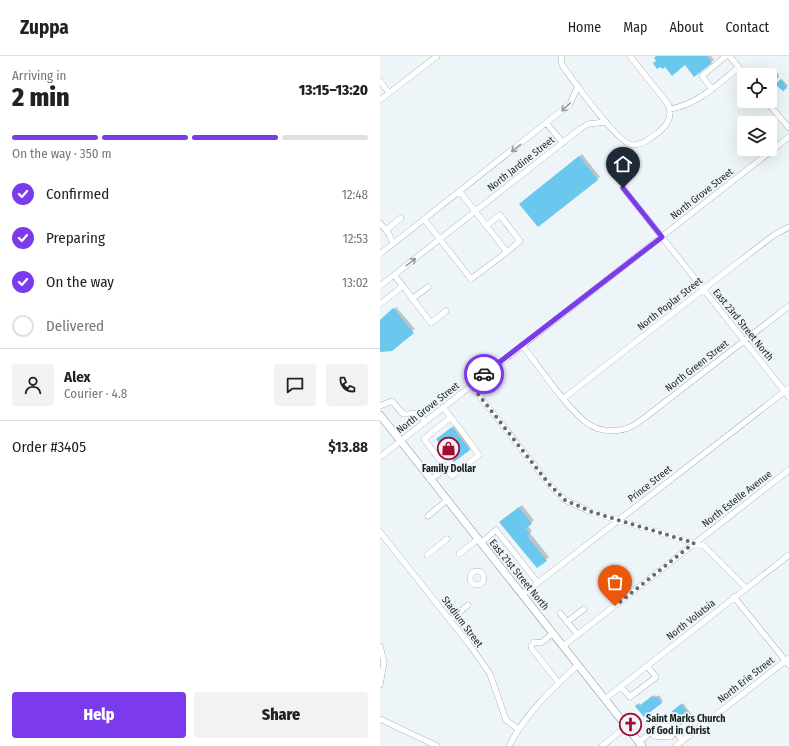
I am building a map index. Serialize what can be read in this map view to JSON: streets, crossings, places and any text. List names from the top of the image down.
{
  "streets": {
    "main road": ["East 21st Street North"],
    "street": [
      "North Jardine Street",
      "North Grove Street",
      "North Poplar Street",
      "East 23rd Street North",
      "North Green Street",
      "Prince Street",
      "North Estelle Avenue",
      "North Volutsia",
      "Stadium Street",
      "North Erie Street"
    ]
  },
  "crossings": [
    ["North Grove Street", "East 23rd Street North"],
    ["North Grove Street", "East 21st Street North"],
    ["North Poplar Street", "East 23rd Street North"],
    ["North Poplar Street", "North Green Street"],
    ["East 23rd Street North", "North Green Street"],
    ["East 23rd Street North", "Prince Street"],
    ["Prince Street", "East 21st Street North"],
    ["North Estelle Avenue", "East 21st Street North"],
    ["East 21st Street North", "North Volutsia"]
  ],
  "places": {
    "shop": ["Family Dollar"],
    "church": ["Saint Marks Church of God in Christ"]
  },
  "page": {
    "header": "Zuppa",
    "nav": [
      "Home",
      "Map",
      "About",
      "Contact"
    ],
    "heading": ["2 min", "Arriving in", "13:15–13:20"],
    "panel": [
      "Alex",
      "Courier · 4.8",
      "Order #3405",
      "$13.88"
    ],
    "bar": "On the way · 350 m",
    "list": [
      ["Confirmed", "12:48"],
      ["Preparing", "12:53"],
      ["On the way", "13:02"],
      "Delivered"
    ],
    "buttons": ["Help", "Share"]
  }
}
